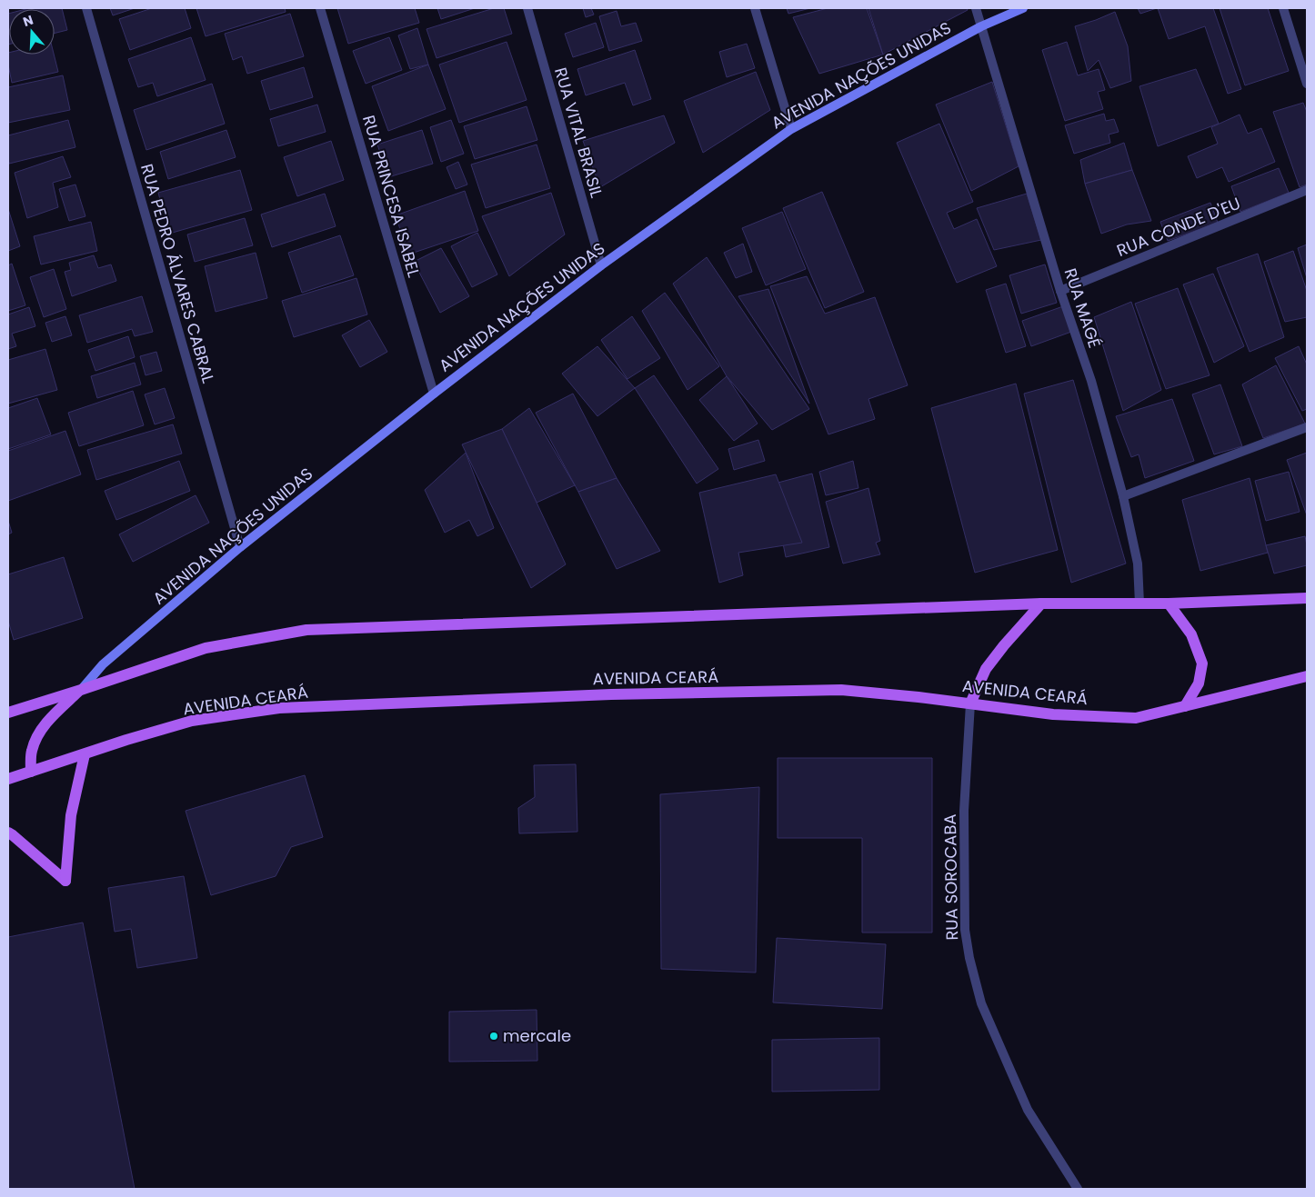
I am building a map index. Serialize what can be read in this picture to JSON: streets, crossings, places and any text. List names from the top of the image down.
{
  "streets": {
    "main road": ["AVENIDA CEARÁ"],
    "street": [
      "AVENIDA NAÇÕES UNIDAS",
      "RUA VITAL BRASIL",
      "RUA PRINCESA ISABEL",
      "RUA CONDE D'EU",
      "RUA PEDRO ÁLVARES CABRAL",
      "RUA MAGÉ",
      "RUA SOROCABA"
    ]
  },
  "crossings": [
    ["AVENIDA NAÇÕES UNIDAS", "RUA VITAL BRASIL"],
    ["AVENIDA NAÇÕES UNIDAS", "RUA PRINCESA ISABEL"],
    ["AVENIDA NAÇÕES UNIDAS", "RUA PEDRO ÁLVARES CABRAL"],
    ["AVENIDA NAÇÕES UNIDAS", "RUA MAGÉ"],
    ["RUA CONDE D'EU", "RUA MAGÉ"],
    ["AVENIDA CEARÁ", "RUA SOROCABA"]
  ],
  "places": ["mercale"],
  "north": "top"
}
